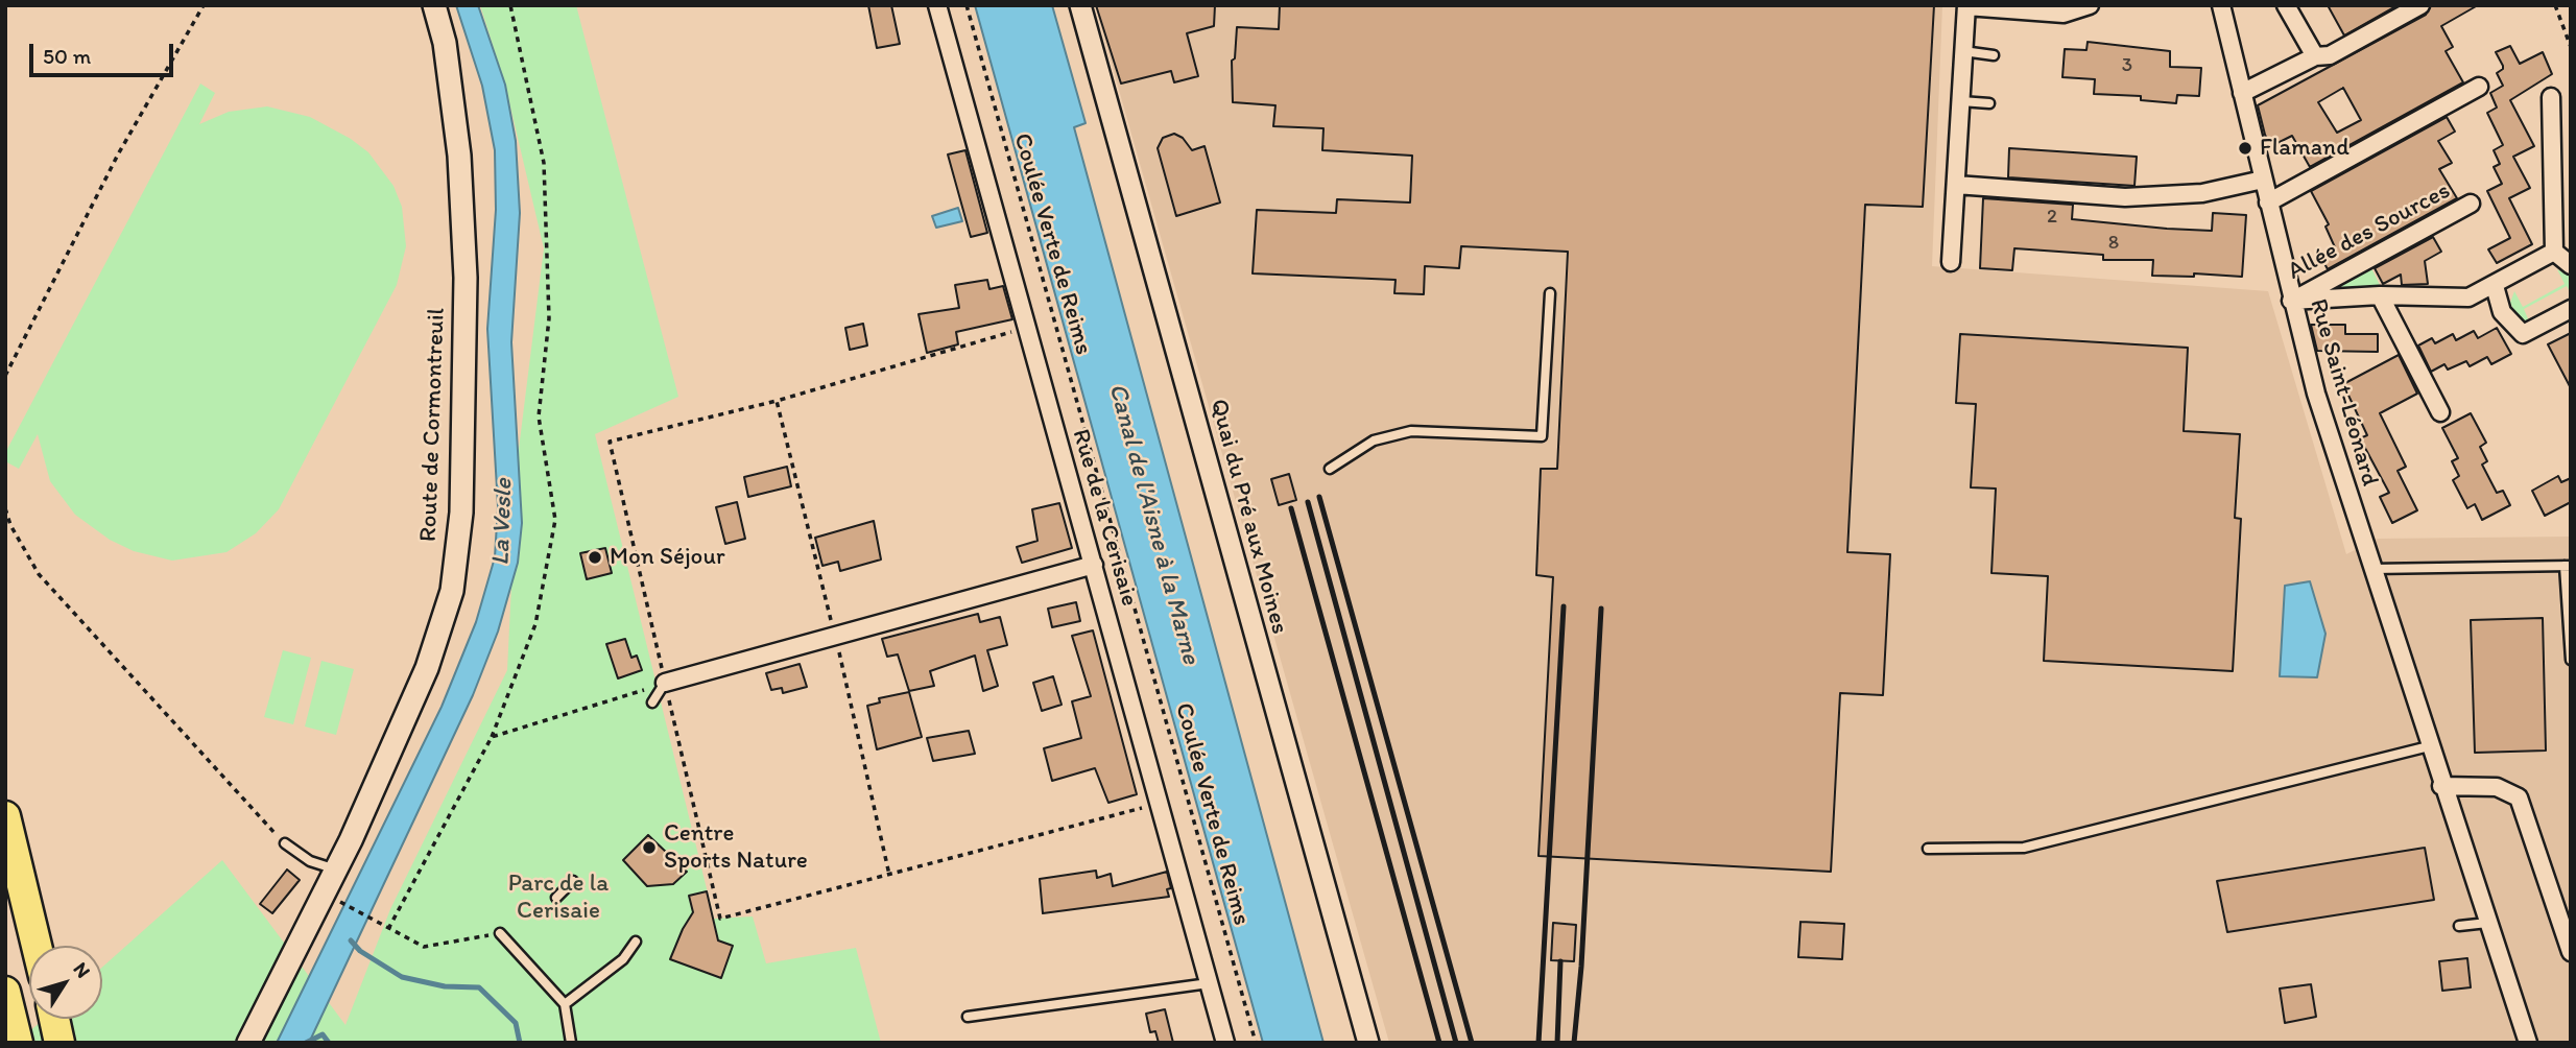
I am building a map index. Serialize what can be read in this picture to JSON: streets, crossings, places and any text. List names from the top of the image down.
{
  "streets": {
    "main road": ["Route de Cormontreuil"],
    "street": [
      "Allée des Sources",
      "Rue Saint-Léonard",
      "Quai du Pré aux Moines",
      "Rue de la Cerisaie"
    ],
    "path": ["Coulée Verte de Reims"]
  },
  "crossings": [
    ["Allée des Sources", "Rue Saint-Léonard"]
  ],
  "water": ["La Vesle", "Canal de l'Aisne à la Marne"],
  "parks": ["Parc de la Cerisaie"],
  "places": ["Flamand", "Mon Séjour", "Centre Sports Nature"],
  "house_numbers": ["3", "2", "8"],
  "scale_bar": "50 m",
  "north": "top right"
}
